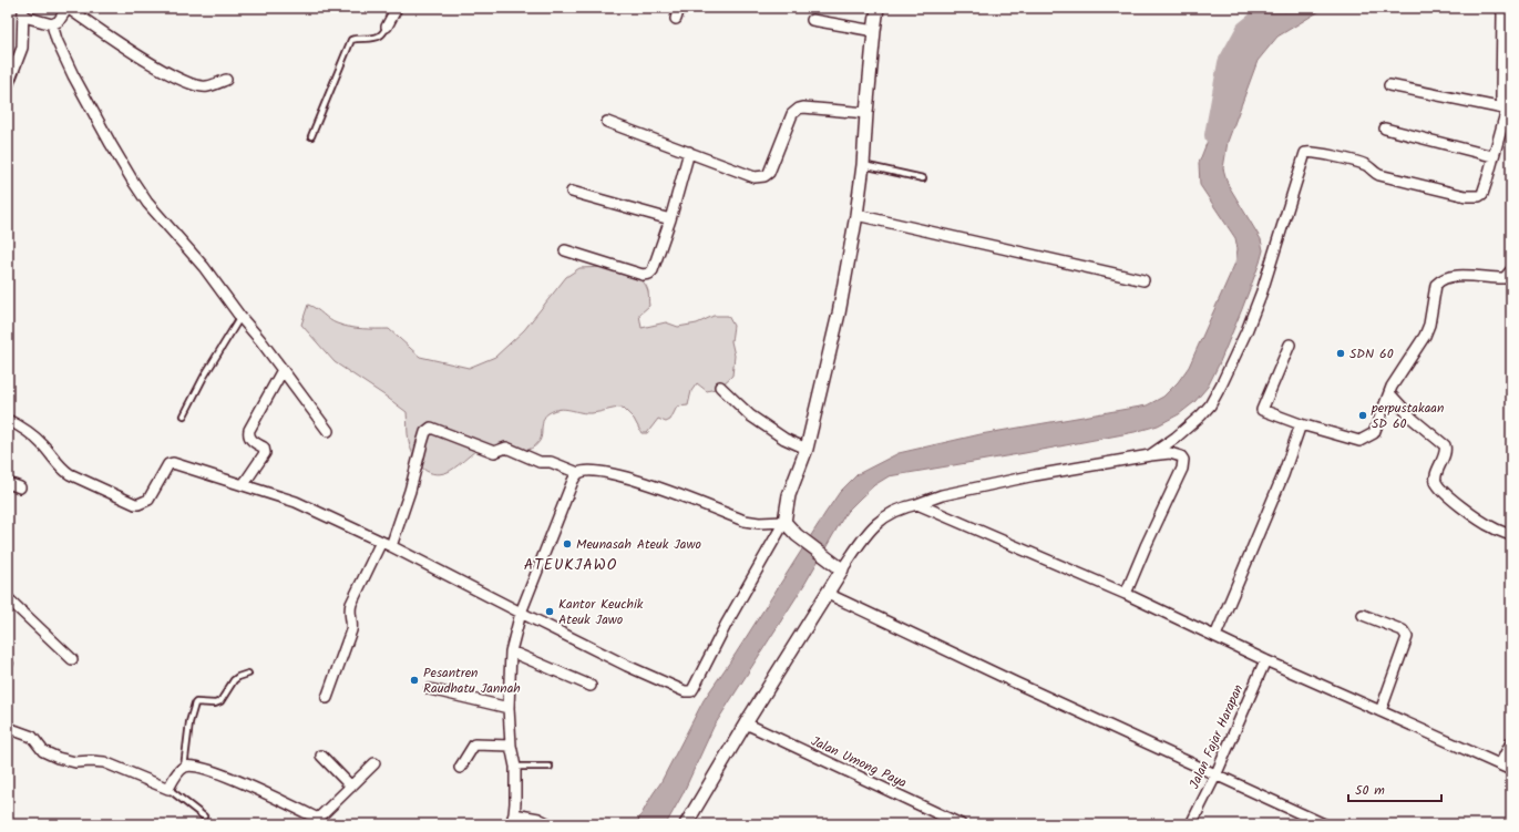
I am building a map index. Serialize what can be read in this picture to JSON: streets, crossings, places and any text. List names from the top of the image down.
{
  "streets": {
    "street": ["Jalan Fajar Harapan", "Jalan Umong Paya"]
  },
  "districts": ["ATEUKJAWO"],
  "places": [
    "SDN 60",
    "perpustakaan SD 60",
    "Meunasah Ateuk Jawo",
    "Kantor Keuchik Ateuk Jawo",
    "Pesantren Raudhatu Jannah"
  ],
  "scale_bar": "50 m"
}
